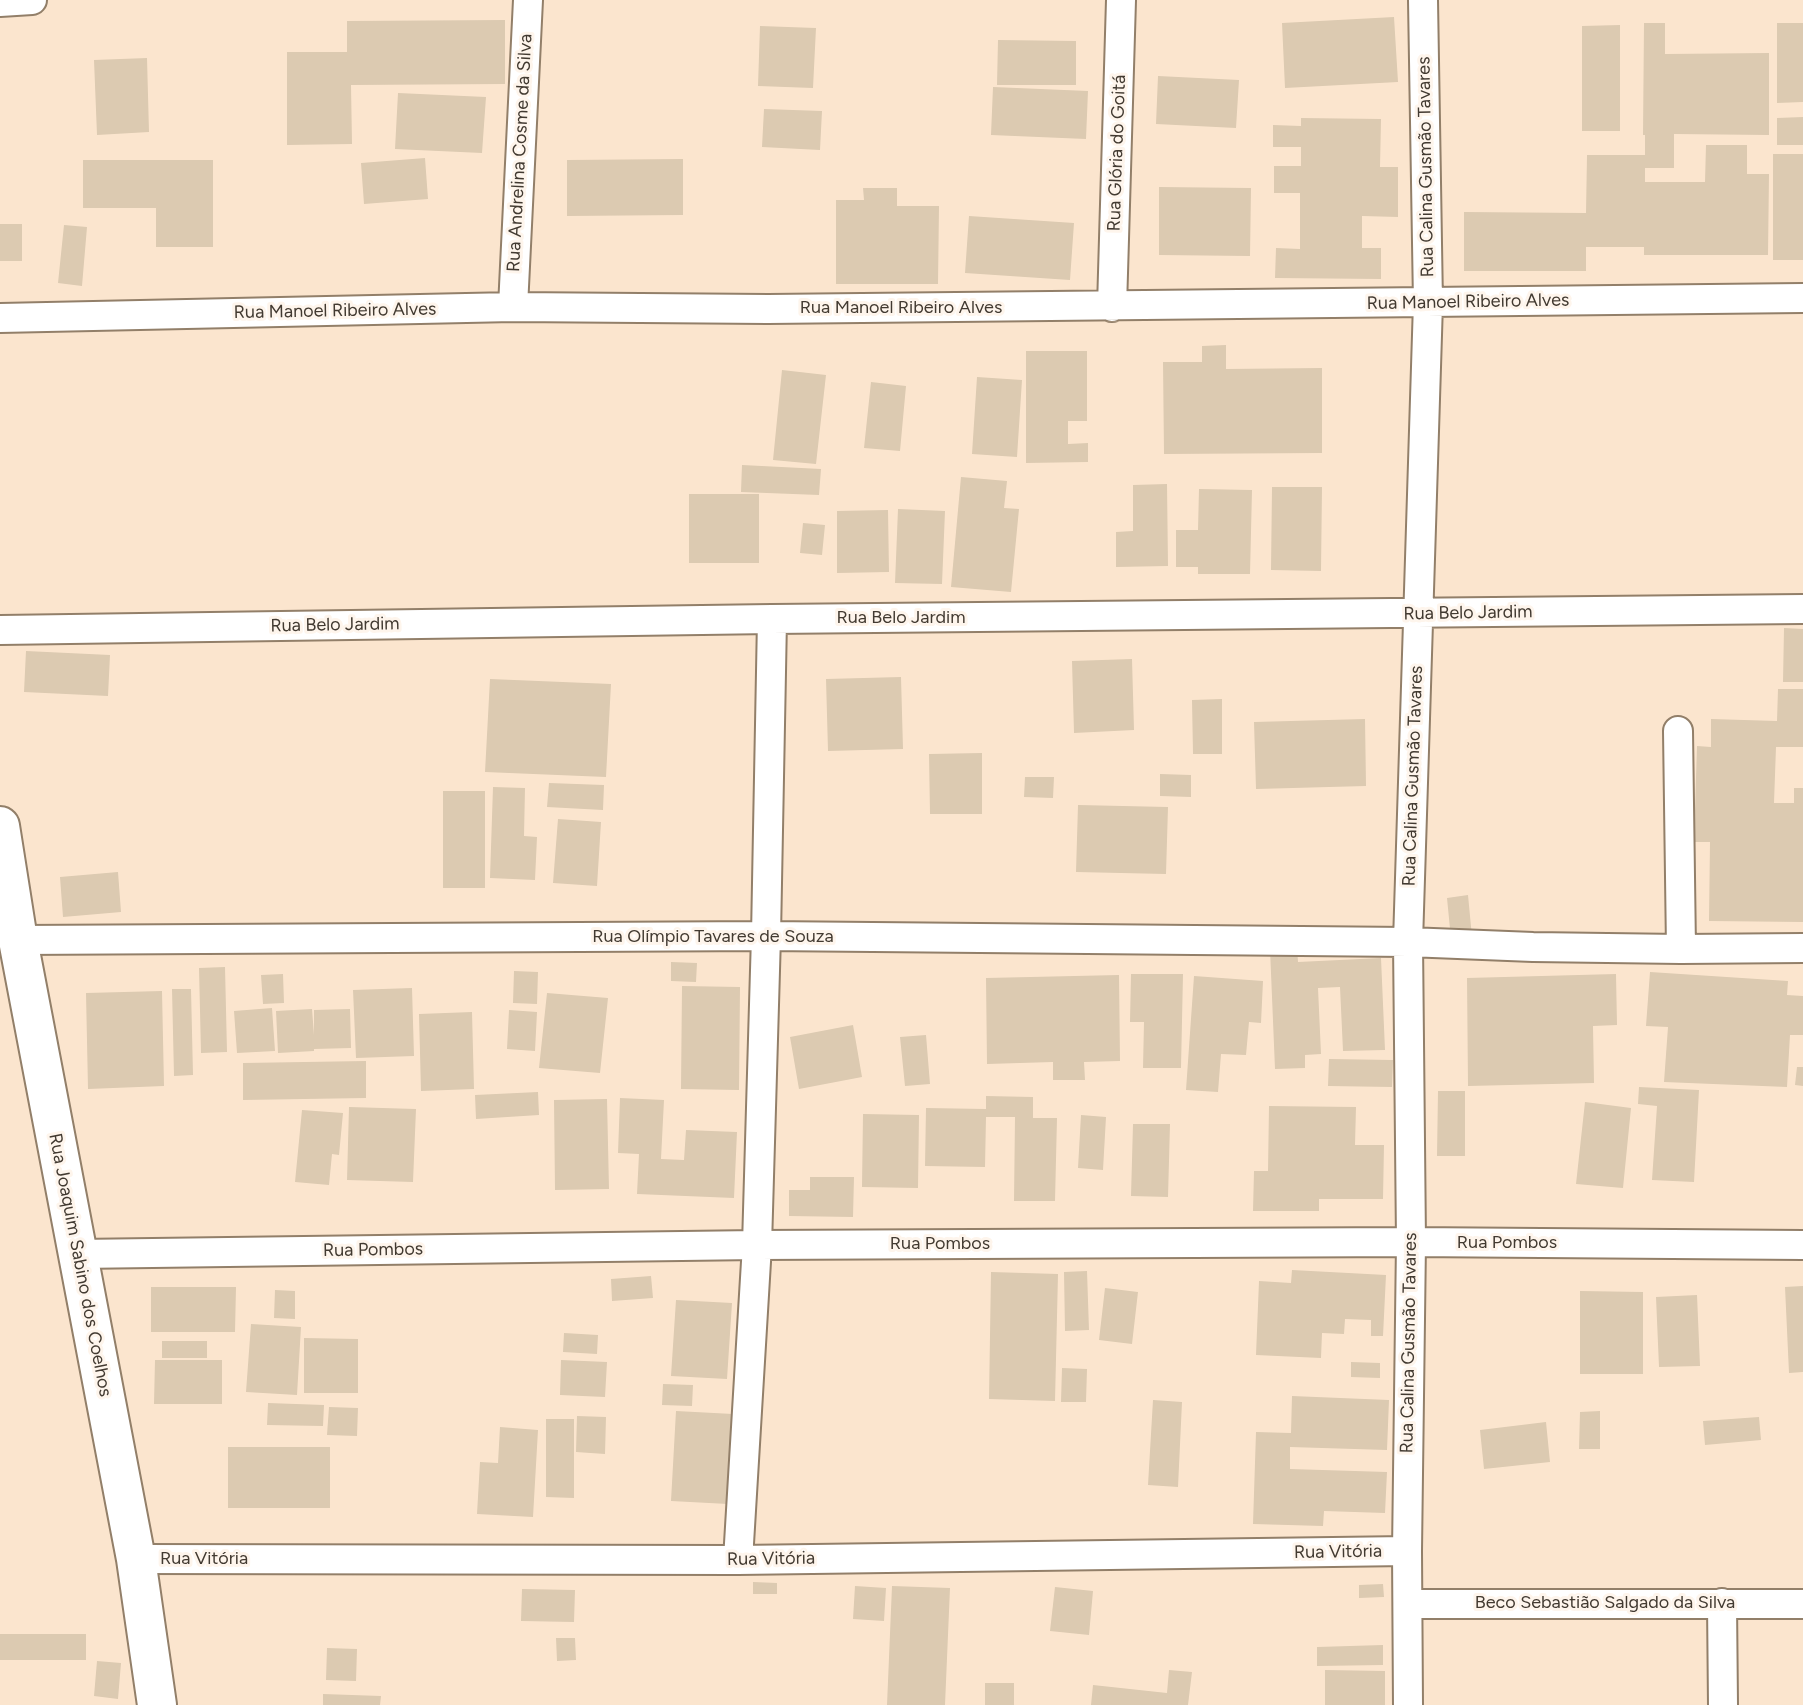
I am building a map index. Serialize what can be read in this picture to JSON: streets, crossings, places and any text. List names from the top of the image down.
{
  "streets": {
    "main road": ["Rua Joaquim Sabino dos Coelhos"],
    "street": [
      "Rua Andrelina Cosme da Silva",
      "Rua Glória do Goitá",
      "Rua Calina Gusmão Tavares",
      "Rua Manoel Ribeiro Alves",
      "Rua Belo Jardim",
      "Rua Olímpio Tavares de Souza",
      "Rua Pombos",
      "Rua Vitória",
      "Beco Sebastião Salgado da Silva"
    ]
  },
  "crossings": [
    ["Rua Andrelina Cosme da Silva", "Rua Manoel Ribeiro Alves"],
    ["Rua Glória do Goitá", "Rua Manoel Ribeiro Alves"],
    ["Rua Calina Gusmão Tavares", "Rua Manoel Ribeiro Alves"],
    ["Rua Calina Gusmão Tavares", "Rua Belo Jardim"],
    ["Rua Calina Gusmão Tavares", "Rua Olímpio Tavares de Souza"],
    ["Rua Calina Gusmão Tavares", "Rua Pombos"],
    ["Rua Calina Gusmão Tavares", "Rua Vitória"],
    ["Rua Calina Gusmão Tavares", "Beco Sebastião Salgado da Silva"],
    ["Rua Olímpio Tavares de Souza", "Rua Joaquim Sabino dos Coelhos"],
    ["Rua Pombos", "Rua Joaquim Sabino dos Coelhos"],
    ["Rua Joaquim Sabino dos Coelhos", "Rua Vitória"]
  ]
}
